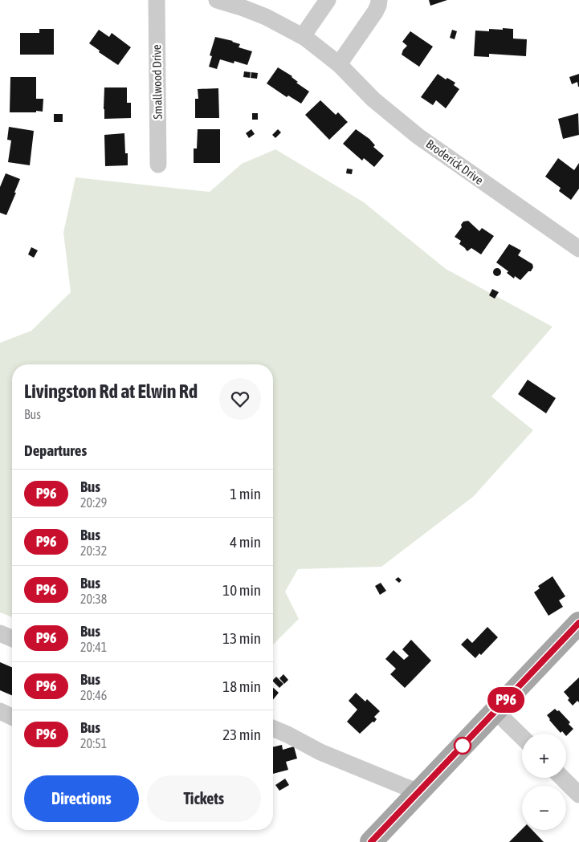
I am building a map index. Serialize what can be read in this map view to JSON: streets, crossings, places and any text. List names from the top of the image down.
{
  "streets": {
    "street": ["Smallwood Drive", "Broderick Drive"]
  },
  "lines": ["bus line P96"],
  "page": {
    "on_map": "P96",
    "heading": [
      ["Livingston Rd at Elwin Rd", "Bus"],
      "Departures"
    ],
    "list": [
      {
        "mark": "P96",
        "name": "Bus",
        "note": "20:29",
        "value": "1 min"
      },
      {
        "mark": "P96",
        "name": "Bus",
        "note": "20:32",
        "value": "4 min"
      },
      {
        "mark": "P96",
        "name": "Bus",
        "note": "20:38",
        "value": "10 min"
      },
      {
        "mark": "P96",
        "name": "Bus",
        "note": "20:41",
        "value": "13 min"
      },
      {
        "mark": "P96",
        "name": "Bus",
        "note": "20:46",
        "value": "18 min"
      },
      {
        "mark": "P96",
        "name": "Bus",
        "note": "20:51",
        "value": "23 min"
      }
    ],
    "map_buttons": ["+", "−"],
    "buttons": ["Directions", "Tickets"]
  }
}
